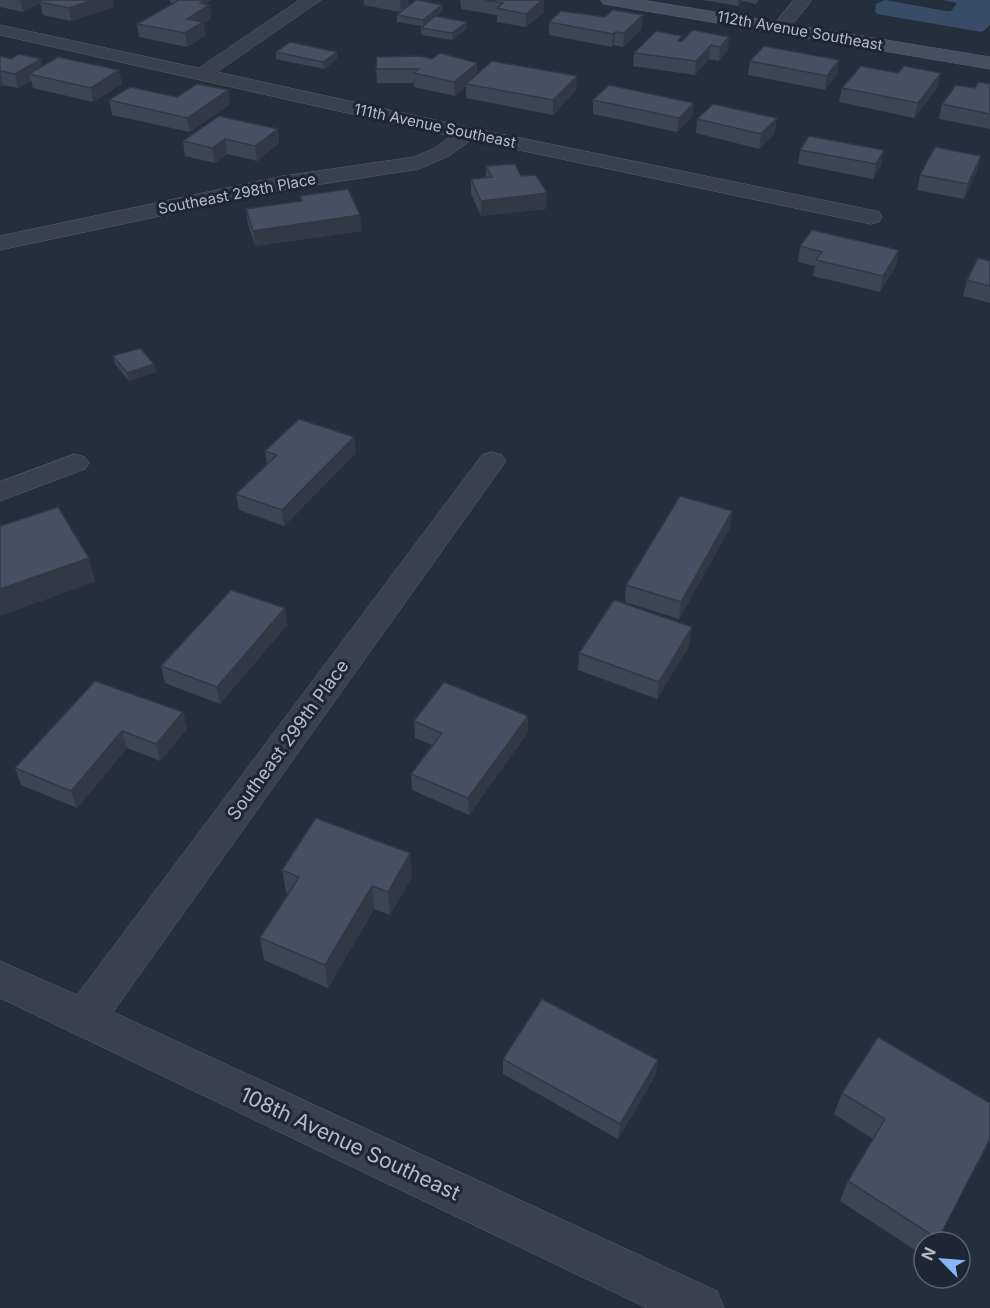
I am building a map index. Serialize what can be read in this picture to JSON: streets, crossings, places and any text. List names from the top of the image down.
{
  "streets": {
    "street": [
      "112th Avenue Southeast",
      "111th Avenue Southeast",
      "Southeast 298th Place",
      "Southeast 299th Place",
      "108th Avenue Southeast"
    ]
  },
  "crossings": [
    ["111th Avenue Southeast", "Southeast 298th Place"],
    ["Southeast 299th Place", "108th Avenue Southeast"]
  ],
  "north": "top left"
}
